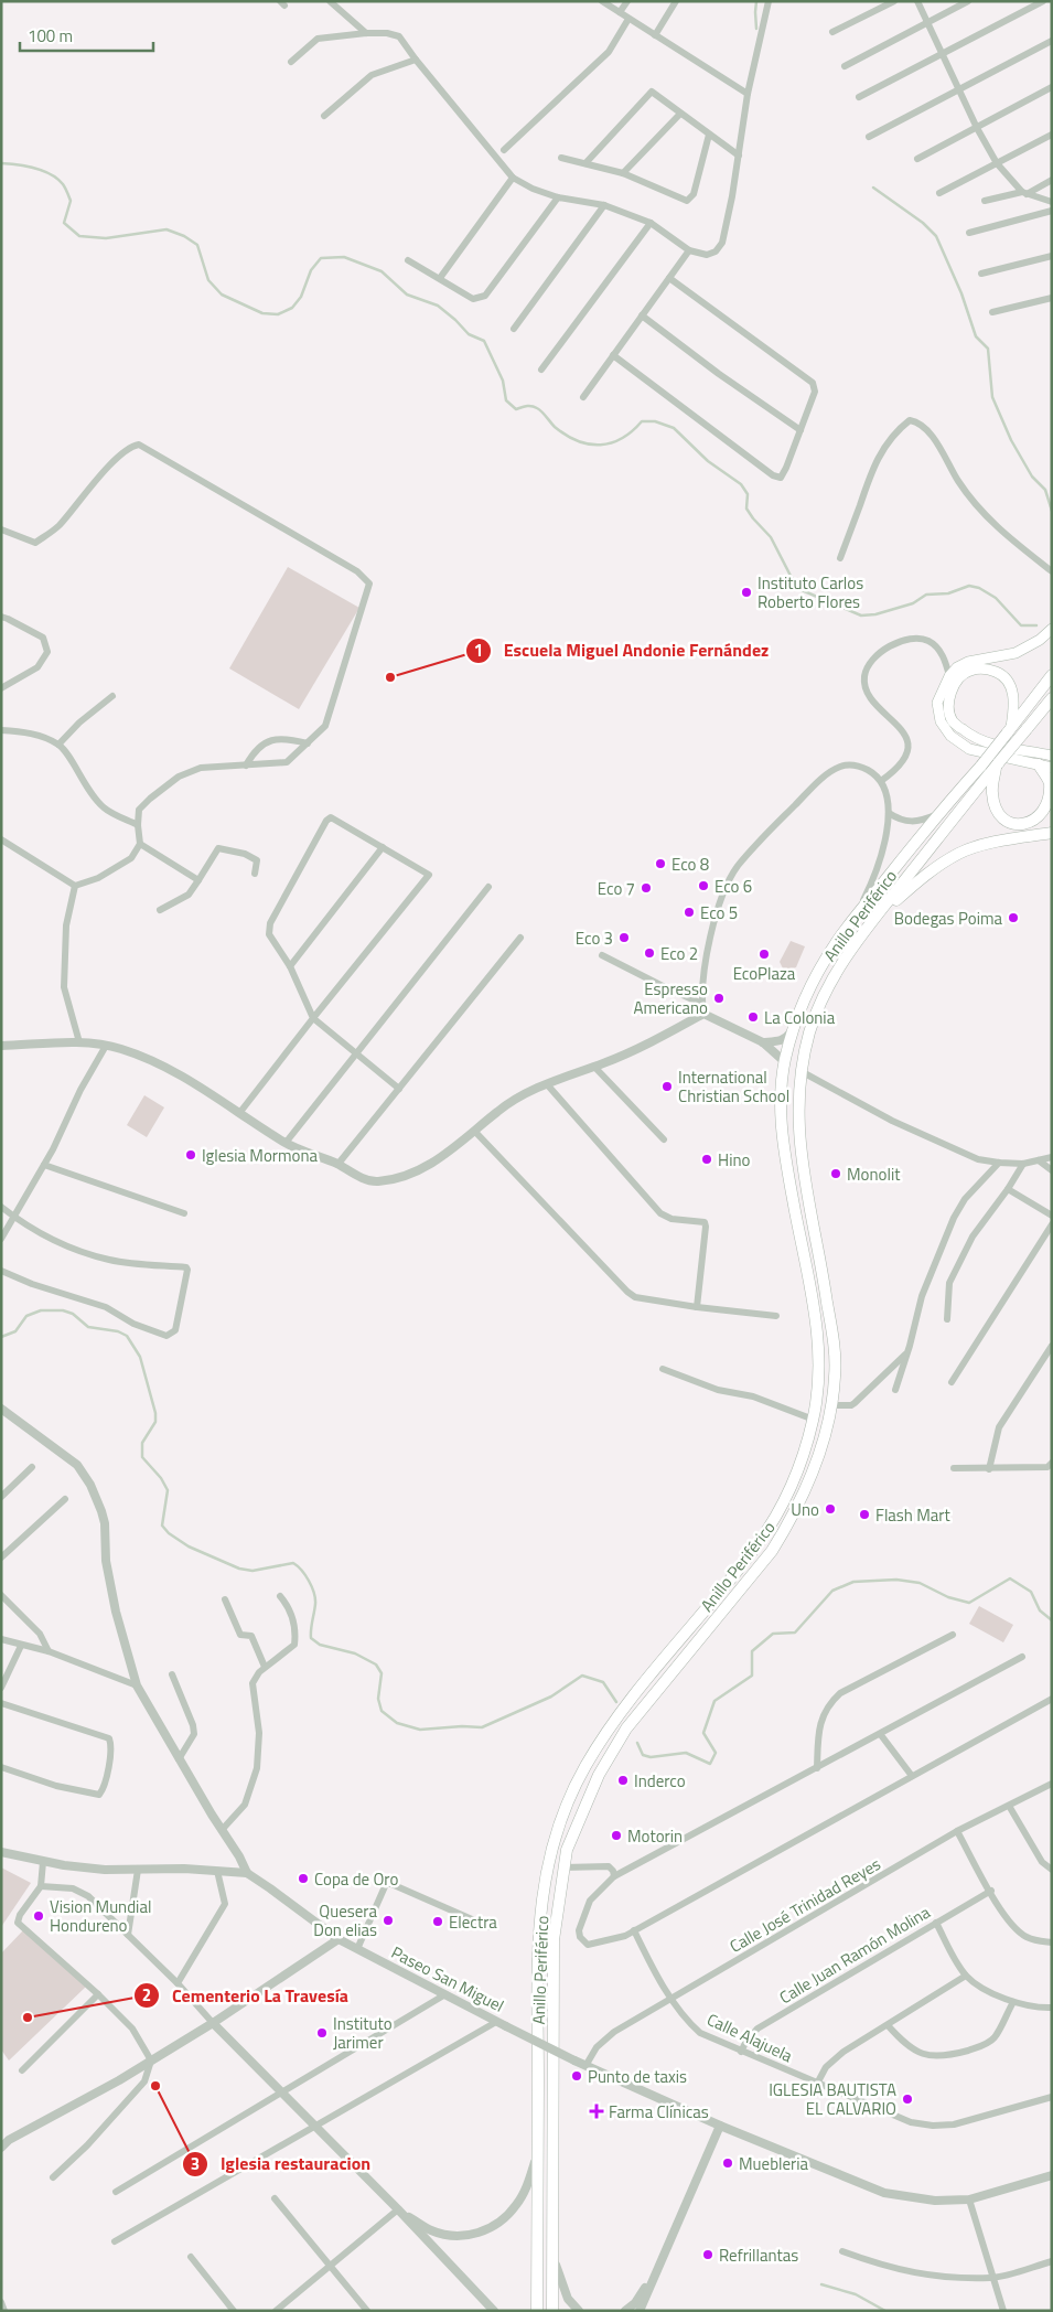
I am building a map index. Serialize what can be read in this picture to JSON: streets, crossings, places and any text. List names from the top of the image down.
{
  "streets": {
    "highway": ["Anillo Periférico"],
    "street": [
      "Calle José Trinidad Reyes",
      "Calle Juan Ramón Molina",
      "Paseo San Miguel",
      "Calle Alajuela"
    ]
  },
  "crossings": [
    ["Calle José Trinidad Reyes", "Paseo San Miguel"],
    ["Calle José Trinidad Reyes", "Calle Alajuela"],
    ["Calle Juan Ramón Molina", "Calle Alajuela"]
  ],
  "places": {
    "other": [
      "Instituto Carlos Roberto Flores",
      "Escuela Miguel Andonie Fernández",
      "Eco 8",
      "Eco 6",
      "Eco 7",
      "Eco 5",
      "Bodegas Poima",
      "Eco 3",
      "Eco 2",
      "EcoPlaza",
      "Espresso Americano",
      "La Colonia",
      "International Christian School",
      "Iglesia Mormona",
      "Hino",
      "Monolit",
      "Uno",
      "Flash Mart",
      "Inderco",
      "Motorin",
      "Copa de Oro",
      "Vision Mundial Hondureno",
      "Quesera Don elias",
      "Electra",
      "Cementerio La Travesía",
      "Instituto Jarimer",
      "Punto de taxis",
      "Iglesia restauracion",
      "IGLESIA BAUTISTA EL CALVARIO",
      "Muebleria",
      "Refrillantas"
    ],
    "health": ["Farma Clínicas"]
  },
  "scale_bar": "100 m"
}
